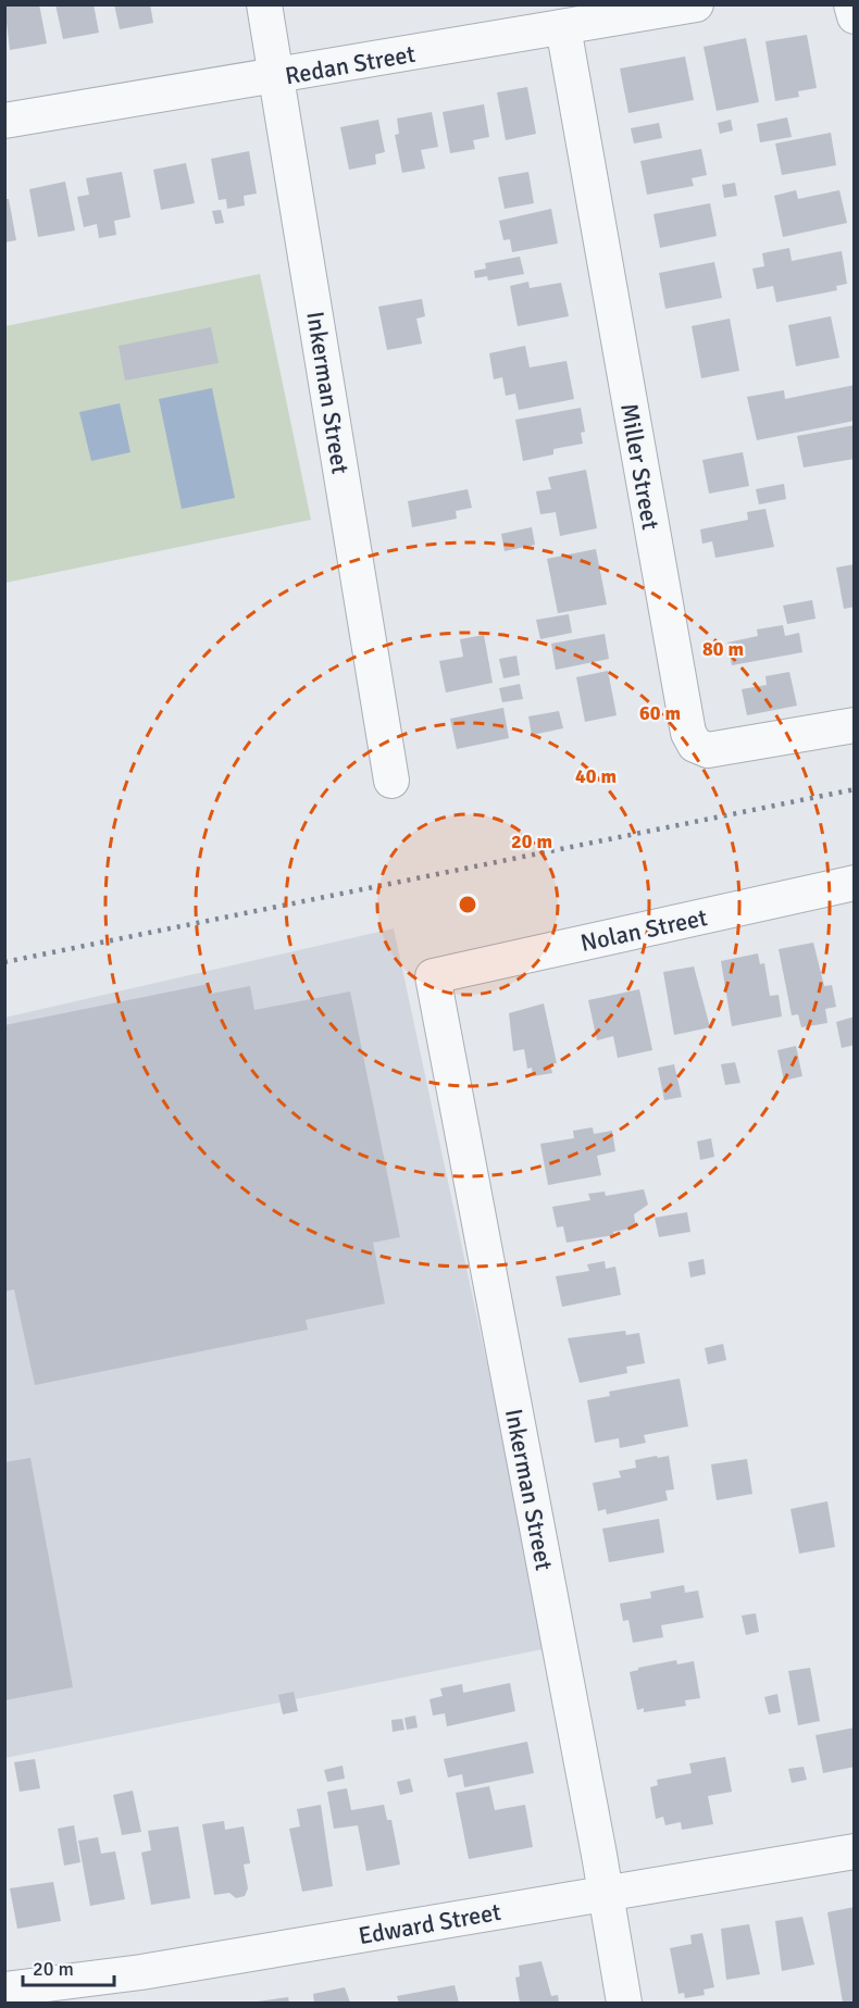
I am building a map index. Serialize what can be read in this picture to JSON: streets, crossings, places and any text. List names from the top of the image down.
{
  "streets": {
    "street": [
      "Redan Street",
      "Inkerman Street",
      "Miller Street",
      "Nolan Street",
      "Edward Street"
    ]
  },
  "crossings": [
    ["Redan Street", "Inkerman Street"],
    ["Redan Street", "Miller Street"],
    ["Inkerman Street", "Nolan Street"],
    ["Inkerman Street", "Edward Street"]
  ],
  "scale_bar": "20 m",
  "rings": [
    "80 m",
    "60 m",
    "40 m",
    "20 m"
  ]
}
